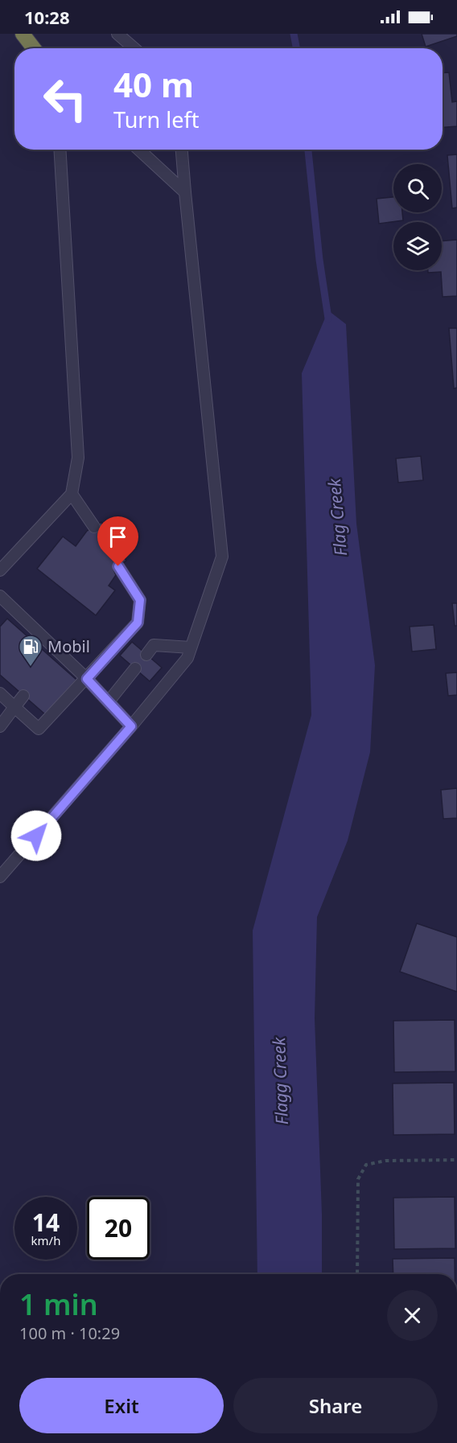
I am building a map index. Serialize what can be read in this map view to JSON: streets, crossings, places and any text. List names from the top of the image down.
{
  "water": ["Flag Creek", "Flagg Creek"],
  "places": {
    "fuel station": ["Mobil"]
  },
  "page": {
    "status": "10:28",
    "turn": ["40 m", "Turn left"],
    "speed": "14 km/h",
    "limit": "20",
    "heading": ["1 min", "100 m · 10:29"],
    "buttons": ["Exit", "Share"]
  }
}
